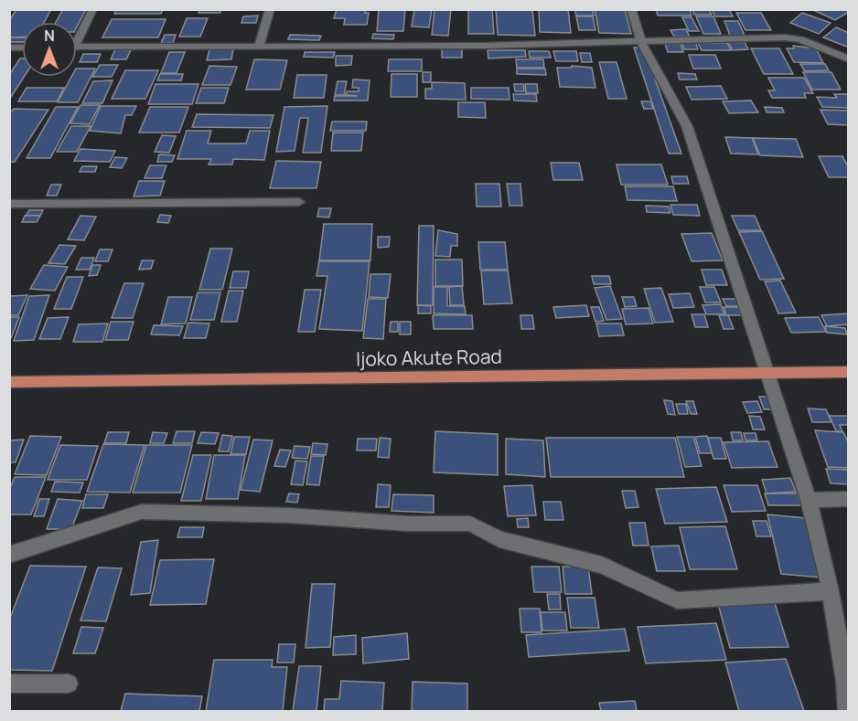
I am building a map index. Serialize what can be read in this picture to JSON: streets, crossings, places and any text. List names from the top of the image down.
{
  "streets": {
    "main road": ["Ijoko Akute Road"]
  },
  "north": "top"
}
